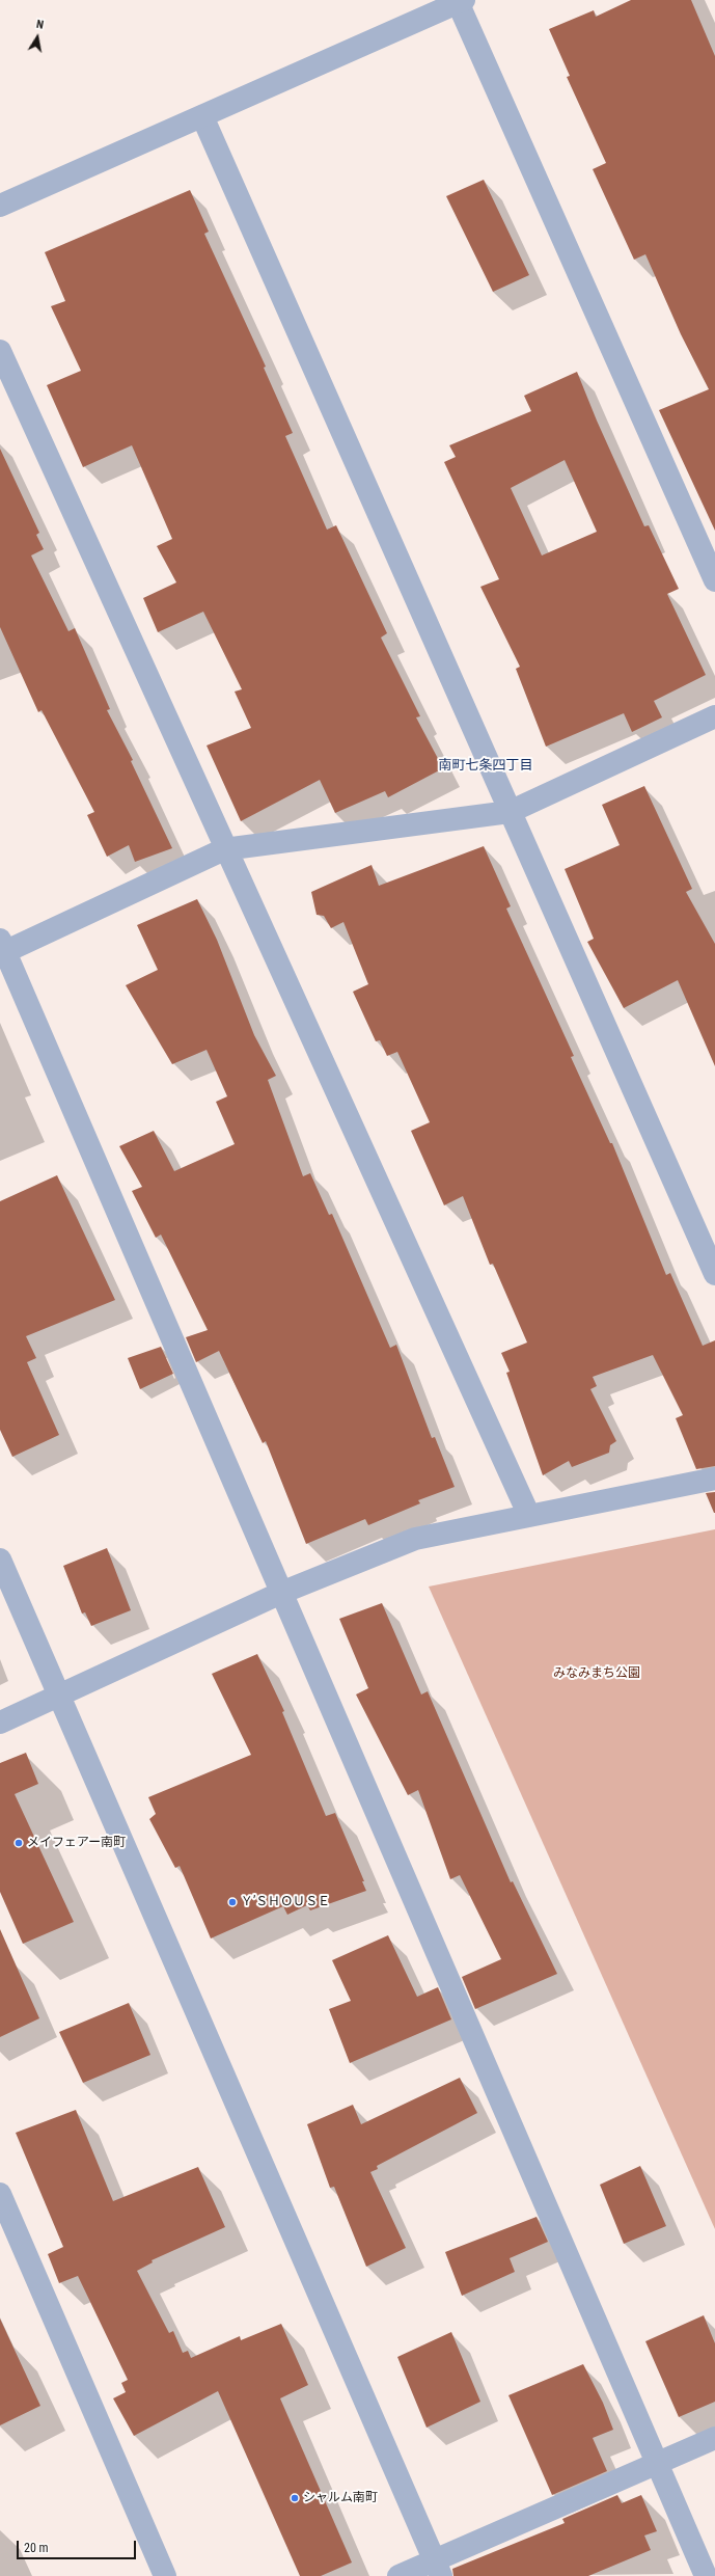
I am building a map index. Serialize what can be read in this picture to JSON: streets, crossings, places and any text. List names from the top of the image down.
{
  "districts": ["南町七条四丁目"],
  "parks": ["みなみまち公園"],
  "places": ["メイフェアー南町", "Ｙ’ＳＨＯＵＳＥ", "シャルム南町"],
  "scale_bar": "20 m",
  "north": "top"
}
